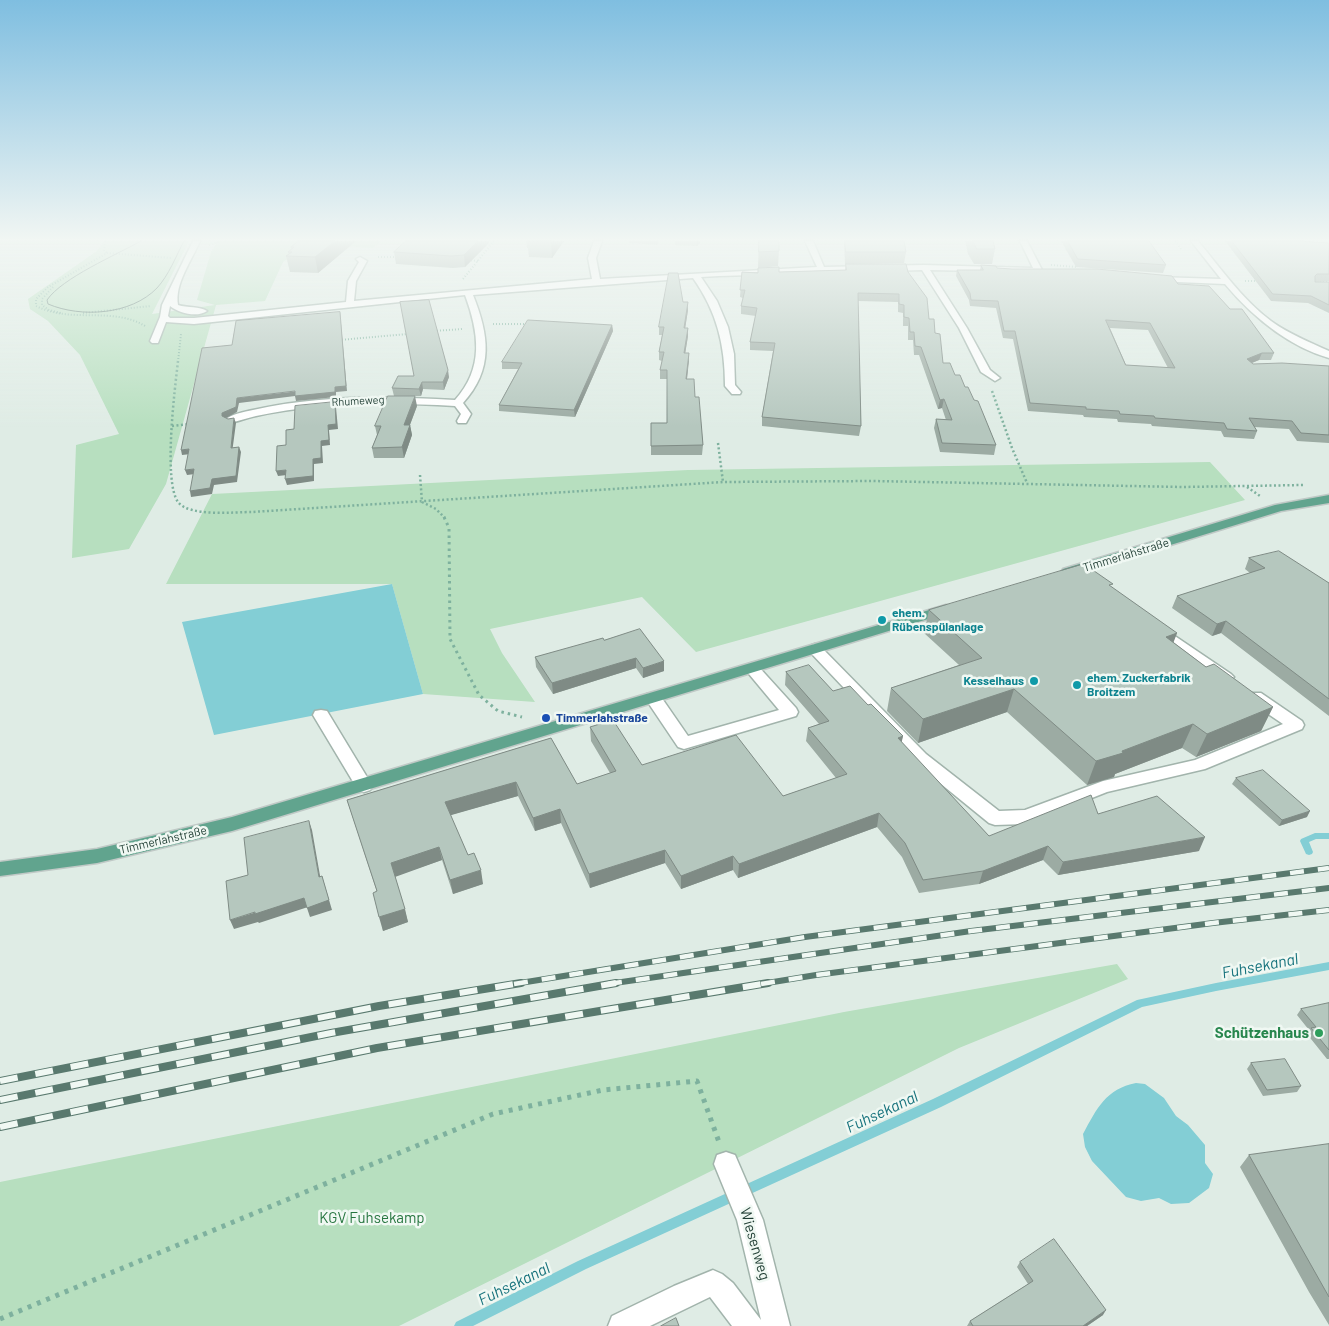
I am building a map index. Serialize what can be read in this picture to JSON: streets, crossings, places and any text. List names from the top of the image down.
{
  "streets": {
    "main road": ["Timmerlahstraße"],
    "street": ["Rhumeweg", "Wiesenweg"]
  },
  "water": ["Fuhsekanal"],
  "parks": ["KGV Fuhsekamp"],
  "places": [
    "ehem. Rübenspülanlage",
    "Kesselhaus",
    "ehem. Zuckerfabrik Broitzem",
    "Timmerlahstraße",
    "Schützenhaus"
  ]
}
